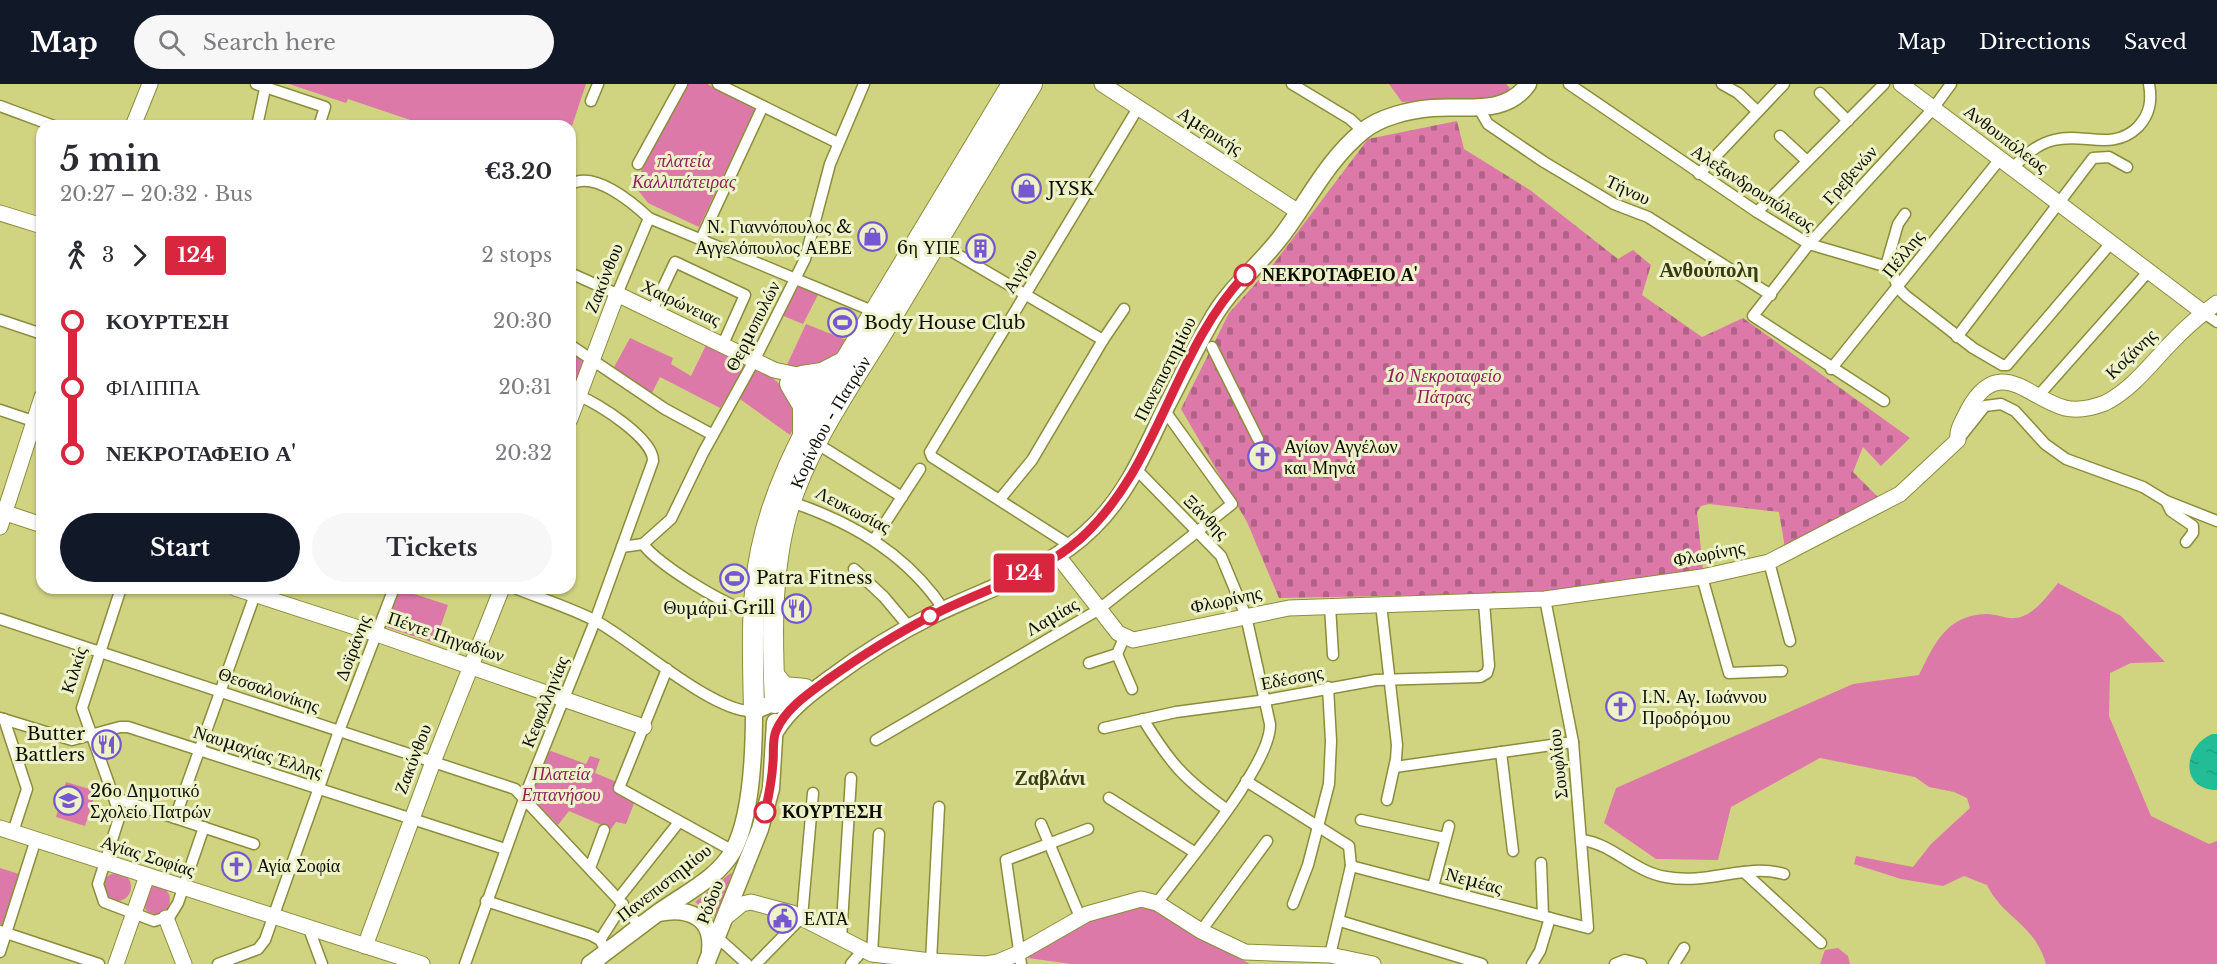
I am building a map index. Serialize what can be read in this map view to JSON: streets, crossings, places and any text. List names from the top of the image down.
{
  "streets": {
    "highway": ["Κορίνθου - Πατρών"],
    "main road": ["Πανεπιστημίου", "Ρόδου"],
    "street": [
      "Αμερικής",
      "Ανθουπόλεως",
      "Γρεβενών",
      "Αλεξανδρουπόλεως",
      "Τήνου",
      "Πέλλης",
      "Αιγίου",
      "Ζακύνθου",
      "Χαιρώνειας",
      "Θερμοπυλών",
      "Κοζάνης",
      "Λευκωσίας",
      "Ξάνθης",
      "Φλωρίνης",
      "Λαμίας",
      "Πέντε Πηγαδίων",
      "Δοϊράνης",
      "Κιλκίς",
      "Εδέσσης",
      "Θεσσαλονίκης",
      "Κεφαλληνίας",
      "Ναυμαχίας Έλλης",
      "Σουφλίου",
      "Αγίας Σοφίας",
      "Νεμέας"
    ]
  },
  "crossings": [
    ["Αμερικής", "Αιγίου"],
    ["Αμερικής", "Πανεπιστημίου"],
    ["Ανθουπόλεως", "Γρεβενών"],
    ["Ανθουπόλεως", "Πέλλης"],
    ["Ανθουπόλεως", "Κοζάνης"],
    ["Γρεβενών", "Αλεξανδρουπόλεως"],
    ["Γρεβενών", "Τήνου"],
    ["Γρεβενών", "Πέλλης"],
    ["Τήνου", "Πανεπιστημίου"],
    ["Ζακύνθου", "Χαιρώνειας"],
    ["Ζακύνθου", "Πέντε Πηγαδίων"],
    ["Ζακύνθου", "Θεσσαλονίκης"],
    ["Ζακύνθου", "Κεφαλληνίας"],
    ["Ζακύνθου", "Ναυμαχίας Έλλης"],
    ["Ζακύνθου", "Αγίας Σοφίας"],
    ["Χαιρώνειας", "Θερμοπυλών"],
    ["Χαιρώνειας", "Κορίνθου - Πατρών"],
    ["Κοζάνης", "Φλωρίνης"],
    ["Πανεπιστημίου", "Κορίνθου - Πατρών"],
    ["Πανεπιστημίου", "Λευκωσίας"],
    ["Πανεπιστημίου", "Ξάνθης"],
    ["Πανεπιστημίου", "Λαμίας"],
    ["Κορίνθου - Πατρών", "Λευκωσίας"],
    ["Ξάνθης", "Φλωρίνης"],
    ["Ξάνθης", "Λαμίας"],
    ["Ξάνθης", "Εδέσσης"],
    ["Φλωρίνης", "Εδέσσης"],
    ["Φλωρίνης", "Σουφλίου"],
    ["Πέντε Πηγαδίων", "Δοϊράνης"],
    ["Πέντε Πηγαδίων", "Κεφαλληνίας"],
    ["Δοϊράνης", "Θεσσαλονίκης"],
    ["Δοϊράνης", "Ναυμαχίας Έλλης"],
    ["Δοϊράνης", "Αγίας Σοφίας"],
    ["Κιλκίς", "Θεσσαλονίκης"],
    ["Κιλκίς", "Ναυμαχίας Έλλης"],
    ["Κιλκίς", "Αγίας Σοφίας"],
    ["Θεσσαλονίκης", "Κεφαλληνίας"],
    ["Κεφαλληνίας", "Ναυμαχίας Έλλης"],
    ["Σουφλίου", "Νεμέας"]
  ],
  "districts": ["Ανθούπολη", "Ζαβλάνι"],
  "parks": ["πλατεία Καλλιπάτειρας", "1o Νεκροταφείο Πάτρας", "Πλατεία Επτανήσου"],
  "places": {
    "shop": ["JYSK", "Ν. Γιαννόπουλος & Αγγελόπουλος ΑΕΒΕ"],
    "building": ["6η ΥΠΕ"],
    "other": ["ΝΕΚΡΟΤΑΦΕΙΟ Α'", "ΚΟΥΡΤΕΣΗ"],
    "sports": ["Body House Club", "Patra Fitness"],
    "church": ["Αγίων Αγγέλων και Μηνά", "Ι.Ν. Αγ. Ιωάννου Προδρόμου", "Αγία Σοφία"],
    "restaurant": ["Θυμάριi Grill", "Butter Battlers"],
    "school or university": ["26ο Δημοτικό Σχολείο Πατρών"],
    "public building": ["ΕΛΤΑ"]
  },
  "lines": ["bus line 124"],
  "page": {
    "header": "Map",
    "search": "Search here",
    "nav": ["Map", "Directions", "Saved"],
    "on_map": "124",
    "heading": ["5 min", "20:27 – 20:32 · Bus", "€3.20"],
    "legs": ["3", "124", "2 stops"],
    "list": [
      {
        "name": "ΚΟΥΡΤΕΣΗ",
        "value": "20:30"
      },
      {
        "name": "ΦΙΛΙΠΠΑ",
        "value": "20:31"
      },
      {
        "name": "ΝΕΚΡΟΤΑΦΕΙΟ Α'",
        "value": "20:32"
      }
    ],
    "buttons": ["Start", "Tickets"]
  }
}
